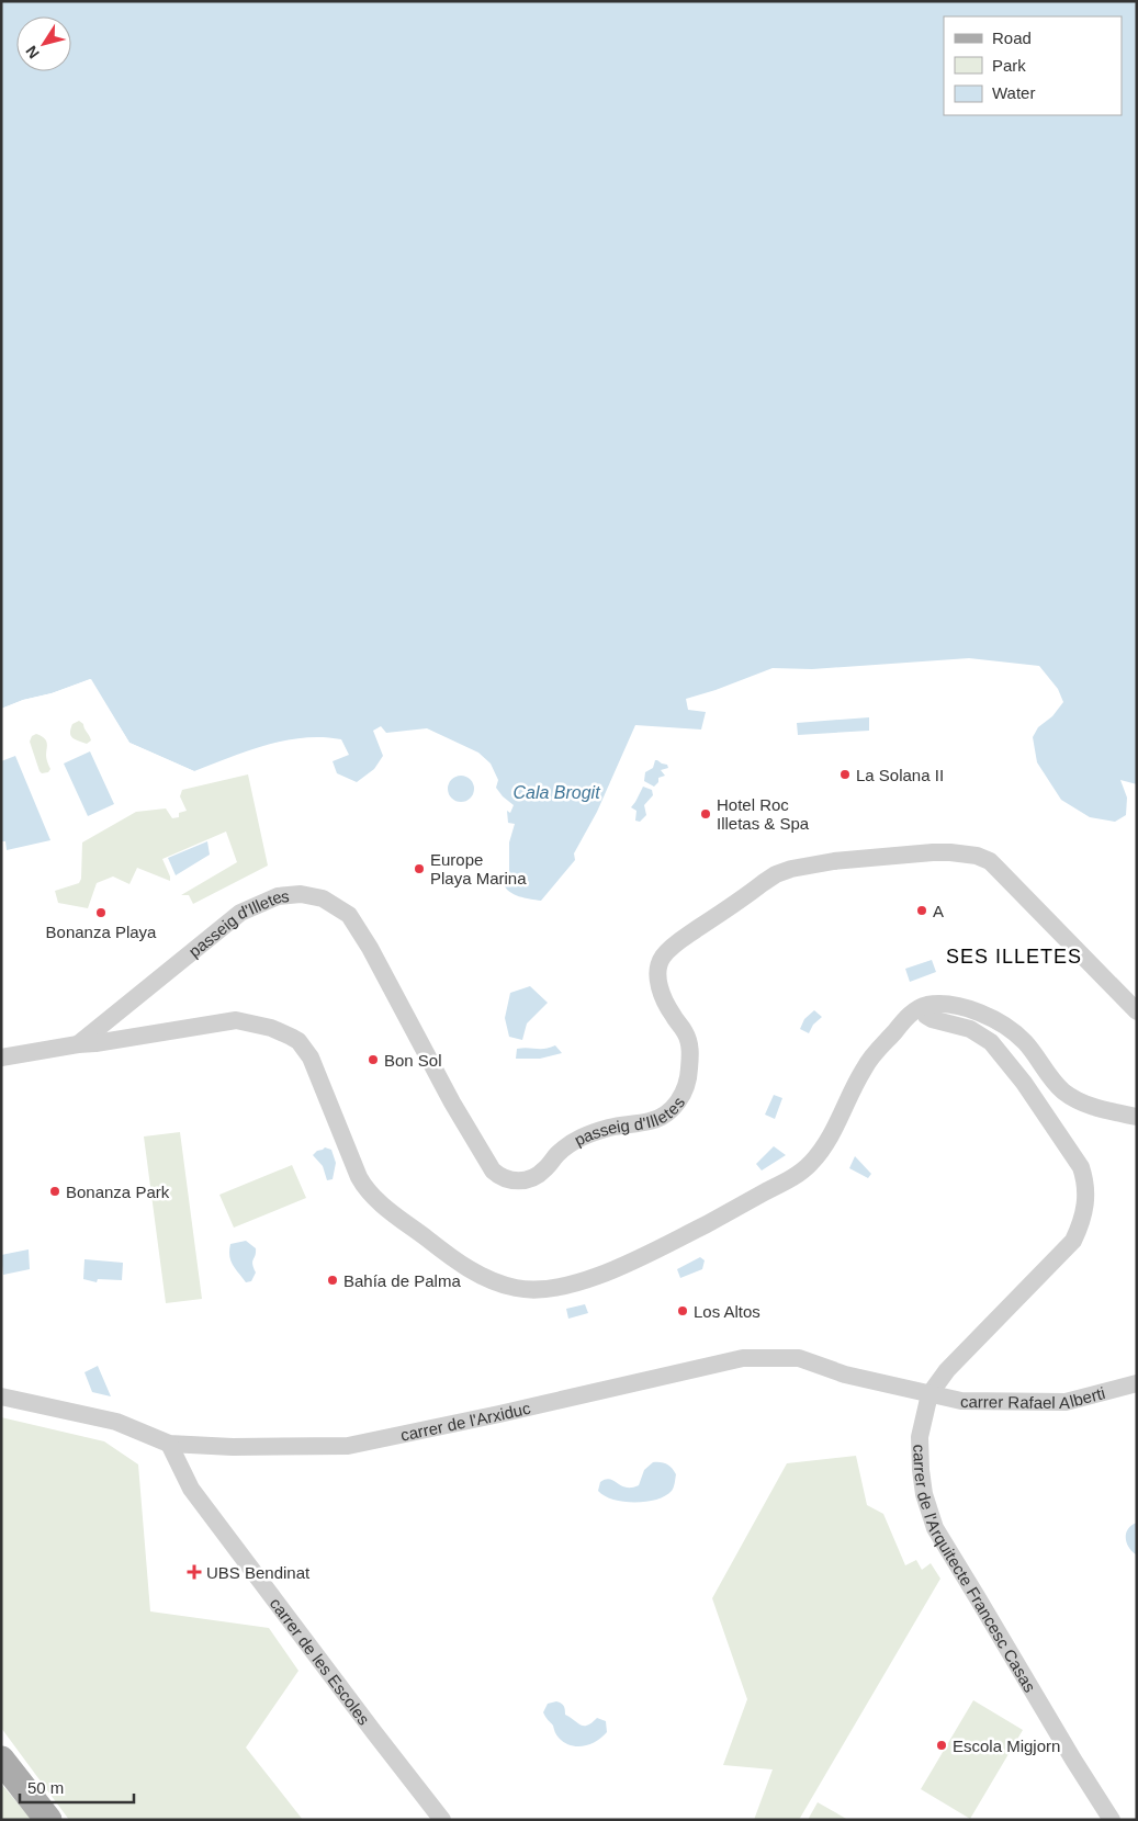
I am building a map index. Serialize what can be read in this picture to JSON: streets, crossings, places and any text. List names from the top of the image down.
{
  "streets": {
    "street": [
      "passeig d'Illetes",
      "carrer Rafael Alberti",
      "carrer de l'Arxiduc",
      "carrer de l'Arquitecte Francesc Casas",
      "carrer de les Escoles"
    ]
  },
  "crossings": [
    ["passeig d'Illetes", "carrer de l'Arquitecte Francesc Casas"],
    ["carrer Rafael Alberti", "carrer de l'Arxiduc"],
    ["carrer Rafael Alberti", "carrer de l'Arquitecte Francesc Casas"],
    ["carrer de l'Arxiduc", "carrer de l'Arquitecte Francesc Casas"],
    ["carrer de l'Arxiduc", "carrer de les Escoles"]
  ],
  "districts": ["SES ILLETES"],
  "water": ["Cala Brogit"],
  "places": {
    "other": [
      "La Solana II",
      "Hotel Roc Illetas & Spa",
      "Europe Playa Marina",
      "A",
      "Bonanza Playa",
      "Bon Sol",
      "Bonanza Park",
      "Bahía de Palma",
      "Los Altos",
      "Escola Migjorn"
    ],
    "health": ["UBS Bendinat"]
  },
  "legend": ["Road", "Park", "Water"],
  "scale_bar": "50 m",
  "north": "bottom left"
}
